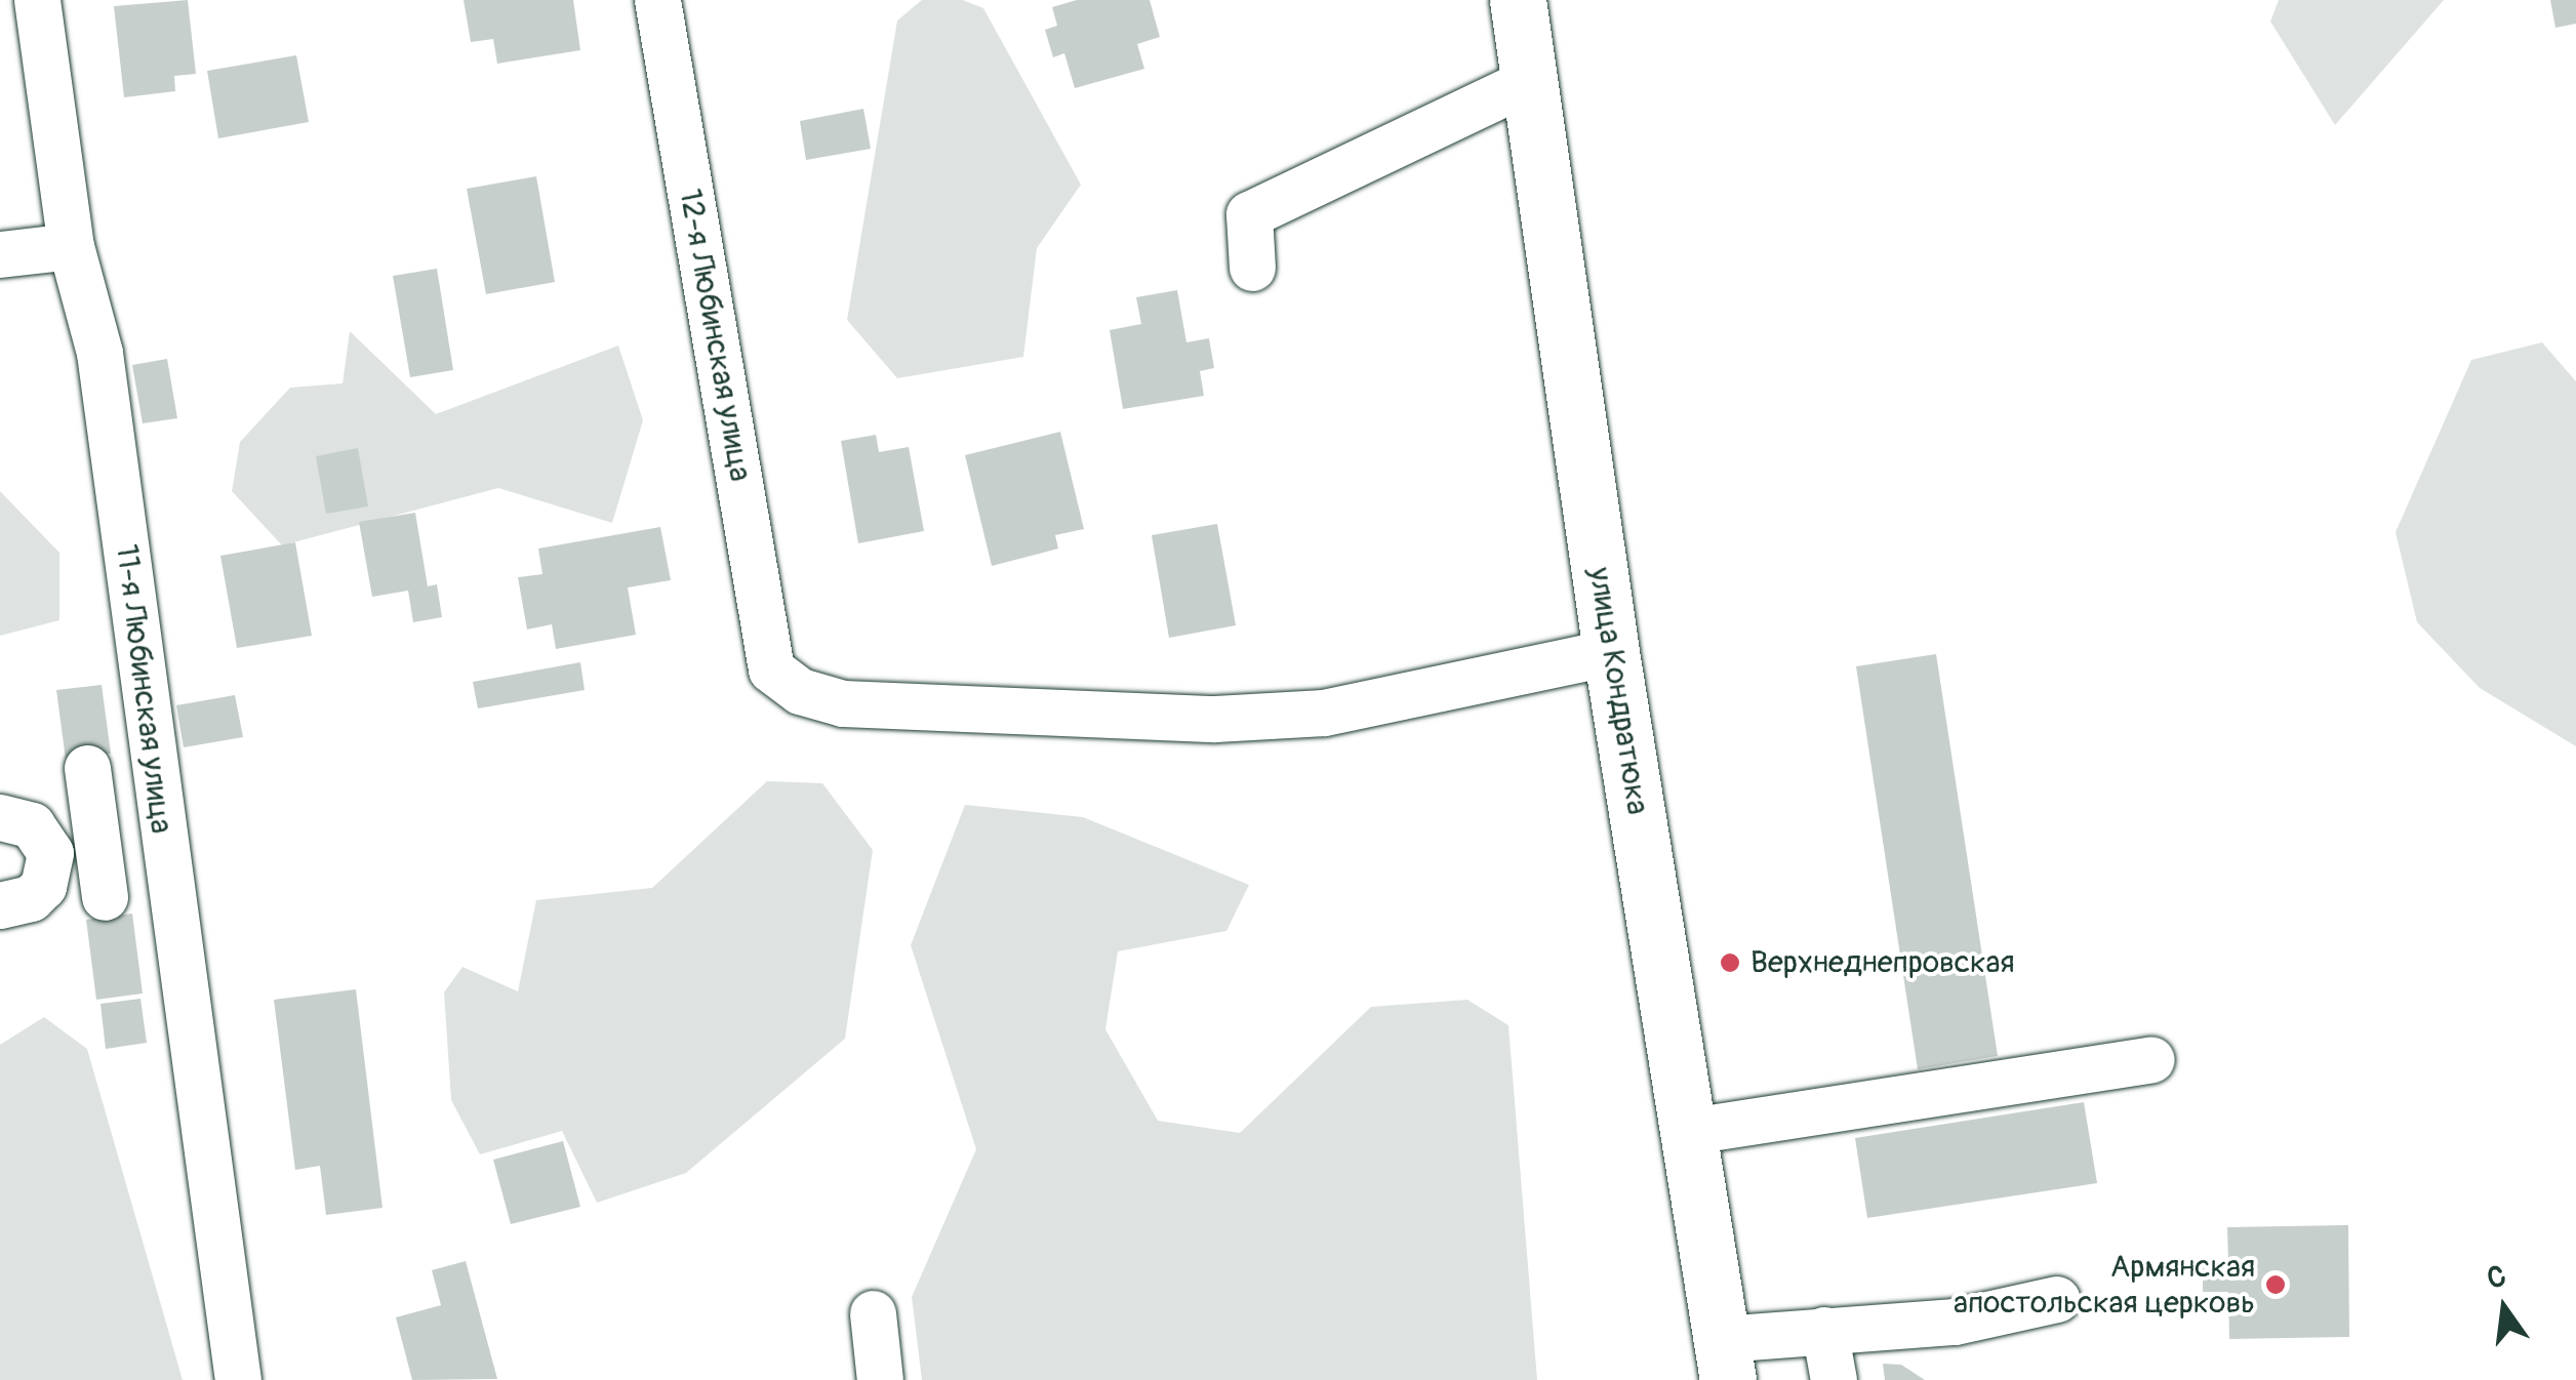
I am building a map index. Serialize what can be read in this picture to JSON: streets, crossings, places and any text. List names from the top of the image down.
{
  "streets": {
    "main road": ["улица Кондратюка"],
    "street": ["12-я Любинская улица", "11-я Любинская улица"]
  },
  "crossings": [
    ["12-я Любинская улица", "улица Кондратюка"]
  ],
  "places": ["Верхнеднепровская", "Армянская апостольская церковь"],
  "north": "top"
}
